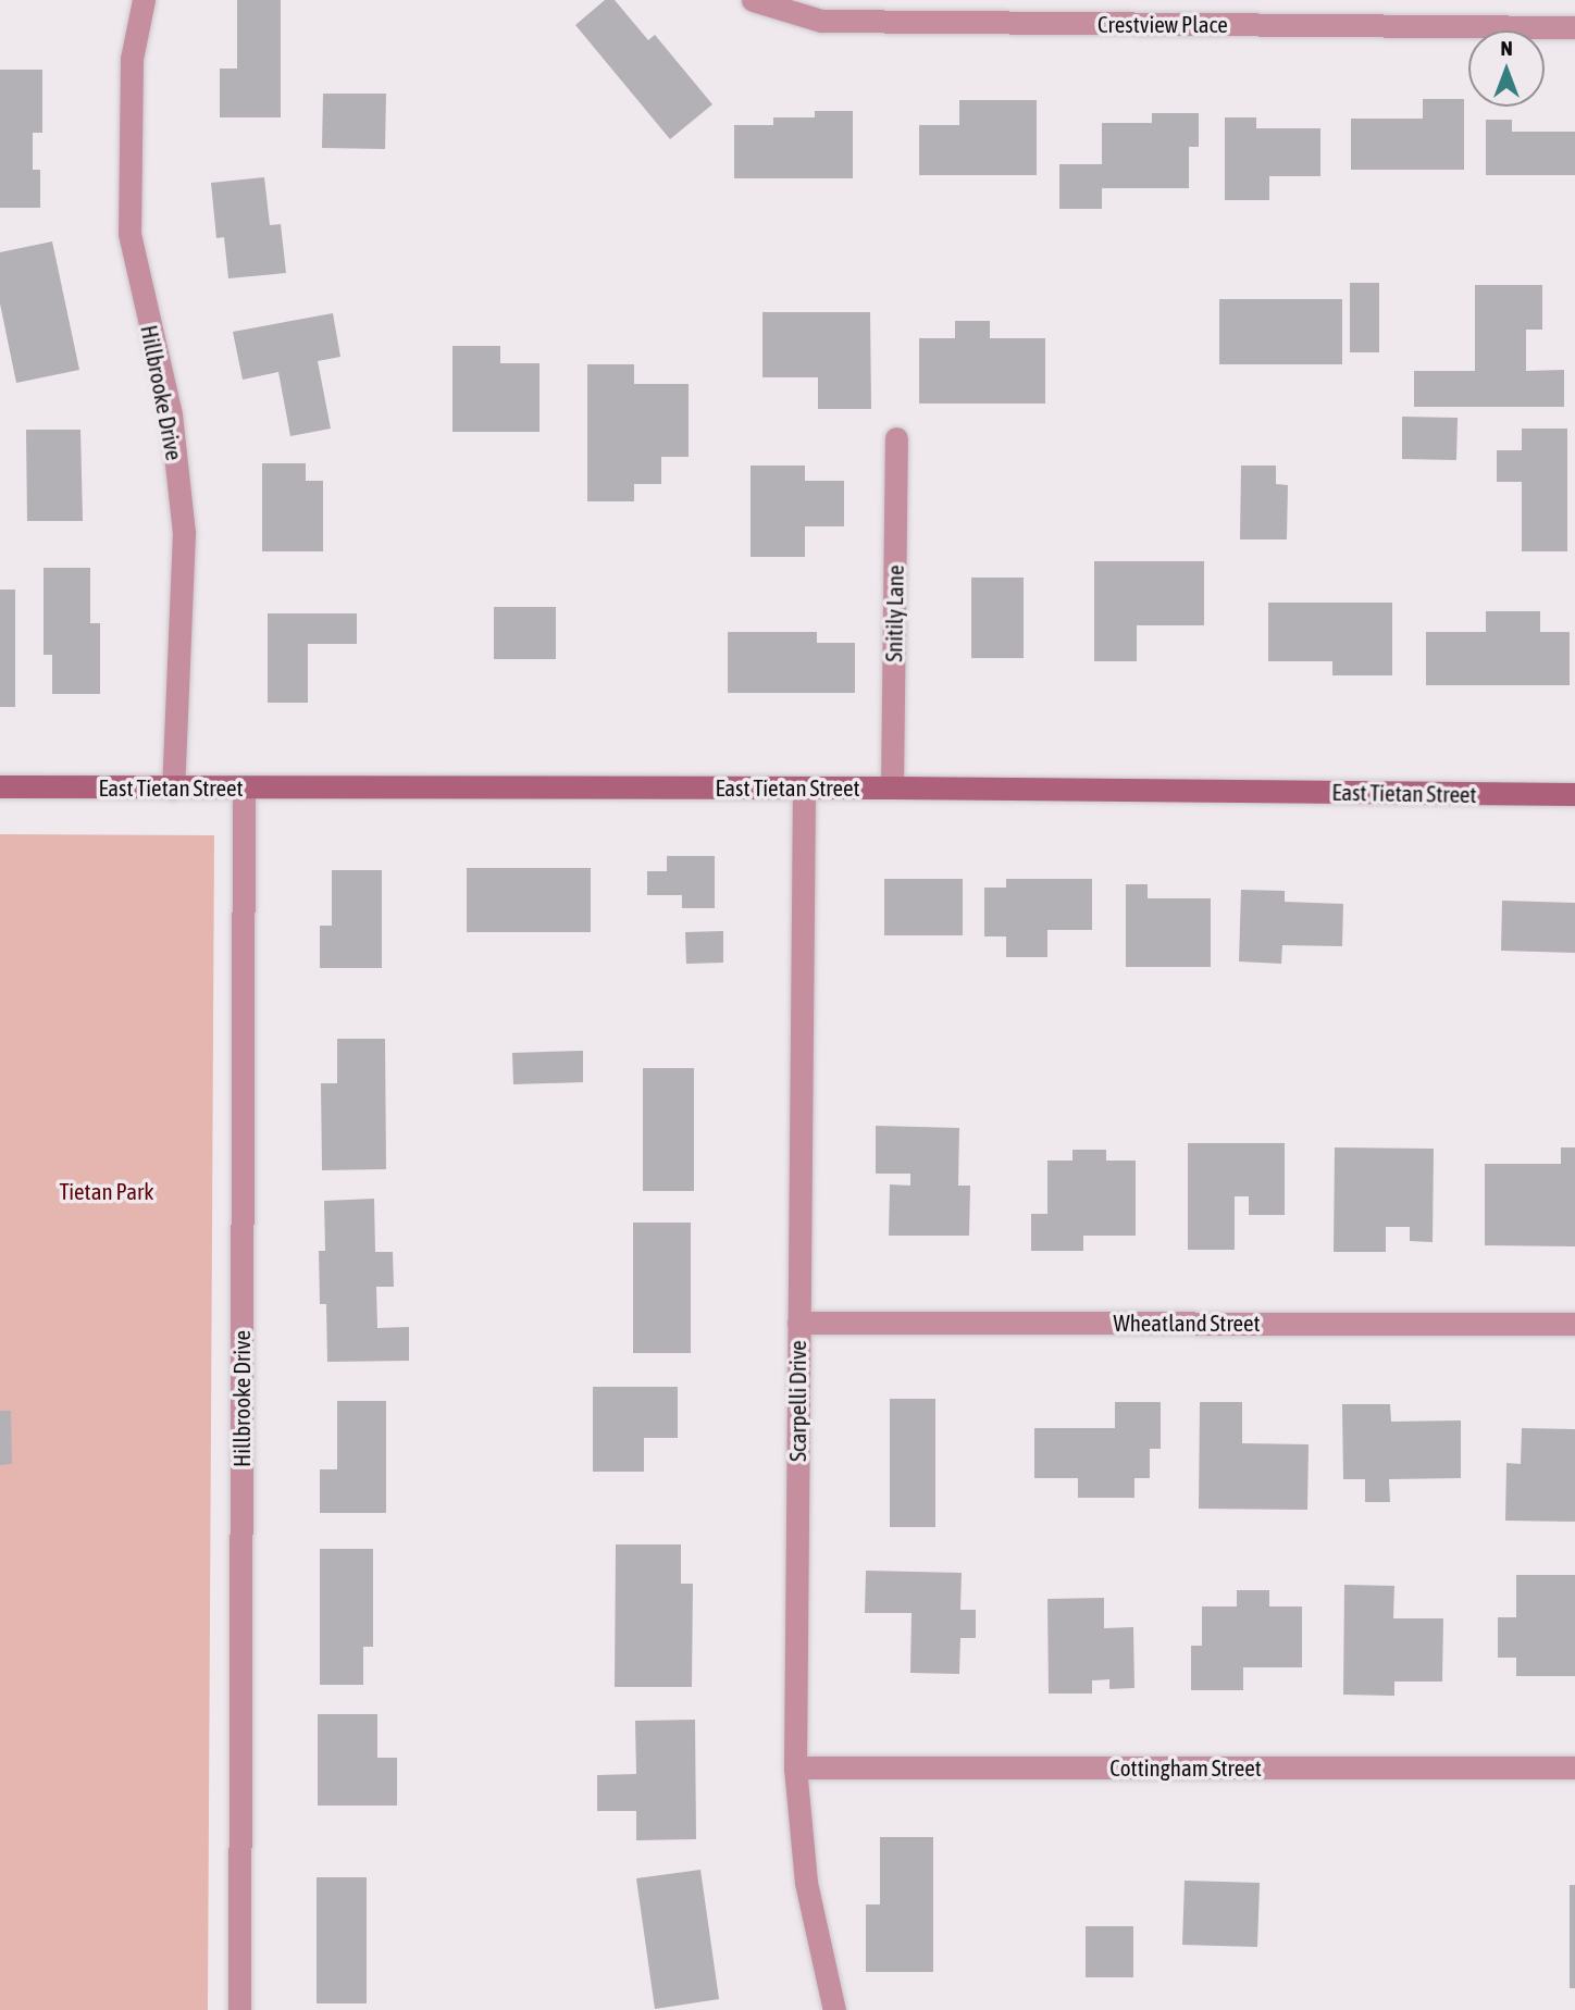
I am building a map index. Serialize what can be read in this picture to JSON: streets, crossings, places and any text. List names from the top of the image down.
{
  "streets": {
    "main road": ["East Tietan Street"],
    "street": [
      "Crestview Place",
      "Hillbrooke Drive",
      "Snitily Lane",
      "Wheatland Street",
      "Scarpelli Drive",
      "Cottingham Street"
    ]
  },
  "crossings": [
    ["Hillbrooke Drive", "East Tietan Street"],
    ["Snitily Lane", "East Tietan Street"],
    ["East Tietan Street", "Scarpelli Drive"],
    ["Wheatland Street", "Scarpelli Drive"],
    ["Scarpelli Drive", "Cottingham Street"]
  ],
  "parks": ["Tietan Park"],
  "north": "top"
}
